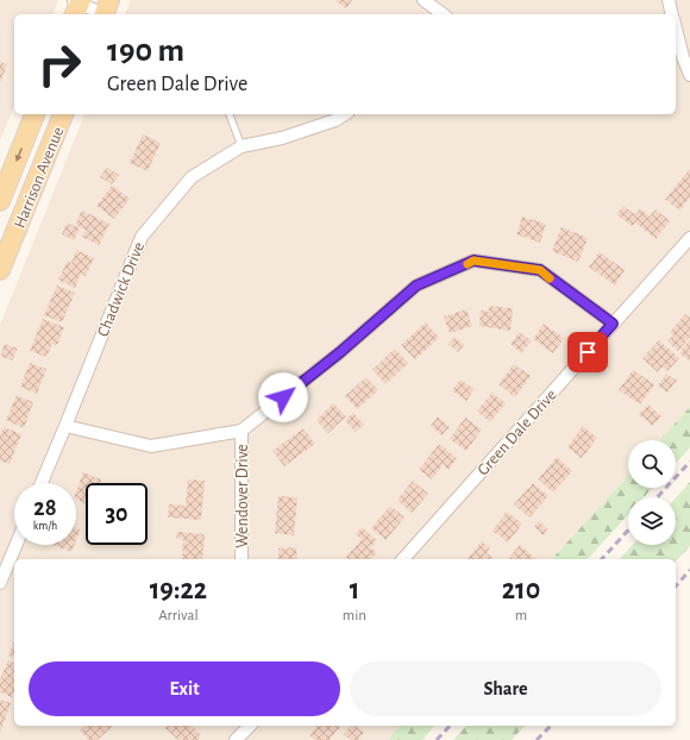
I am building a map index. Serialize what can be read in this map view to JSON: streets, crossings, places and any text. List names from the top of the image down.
{
  "streets": {
    "main road": ["Harrison Avenue"],
    "street": ["Chadwick Drive", "Green Dale Drive", "Wendover Drive"]
  },
  "page": {
    "turn": ["190 m", "Green Dale Drive"],
    "speed": "28 km/h",
    "limit": "30",
    "eta": [
      "19:22",
      "Arrival",
      "1",
      "min",
      "210",
      "m"
    ],
    "buttons": ["Exit", "Share"]
  }
}
